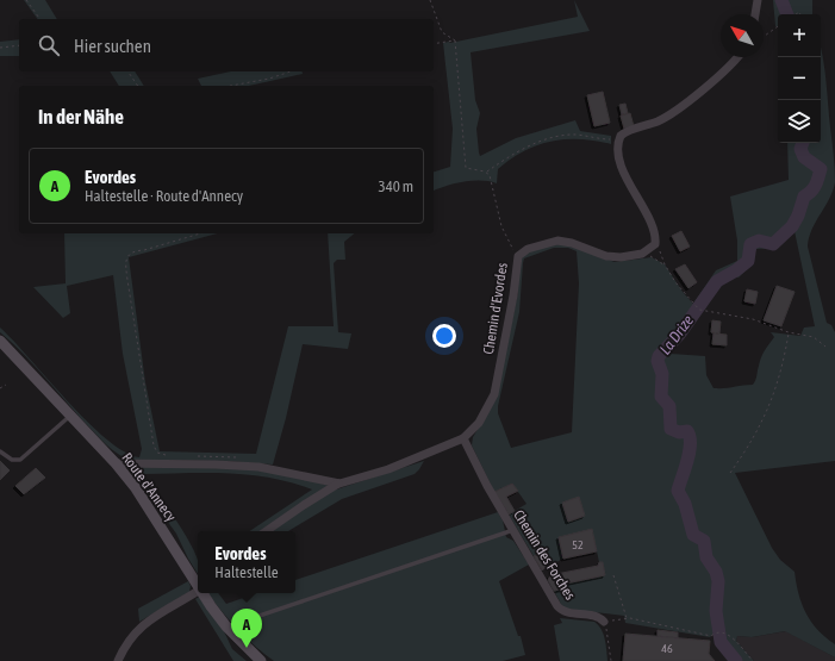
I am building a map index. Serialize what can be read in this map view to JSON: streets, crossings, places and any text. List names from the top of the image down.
{
  "streets": {
    "main road": ["Route d'Annecy"],
    "street": ["Chemin d'Evordes", "Chemin des Forches"]
  },
  "crossings": [
    ["Chemin d'Evordes", "Route d'Annecy"],
    ["Chemin d'Evordes", "Chemin des Forches"]
  ],
  "water": ["La Drize"],
  "house_numbers": ["52", "46"],
  "north": "top left",
  "page": {
    "map_buttons": ["+", "−"],
    "search": "Hier suchen",
    "heading": "In der Nähe",
    "list": [
      {
        "mark": "A",
        "name": "Evordes",
        "note": "Haltestelle · Route d'Annecy",
        "value": "340 m"
      }
    ],
    "popup": ["Evordes", "Haltestelle"],
    "pins": "A"
  }
}
